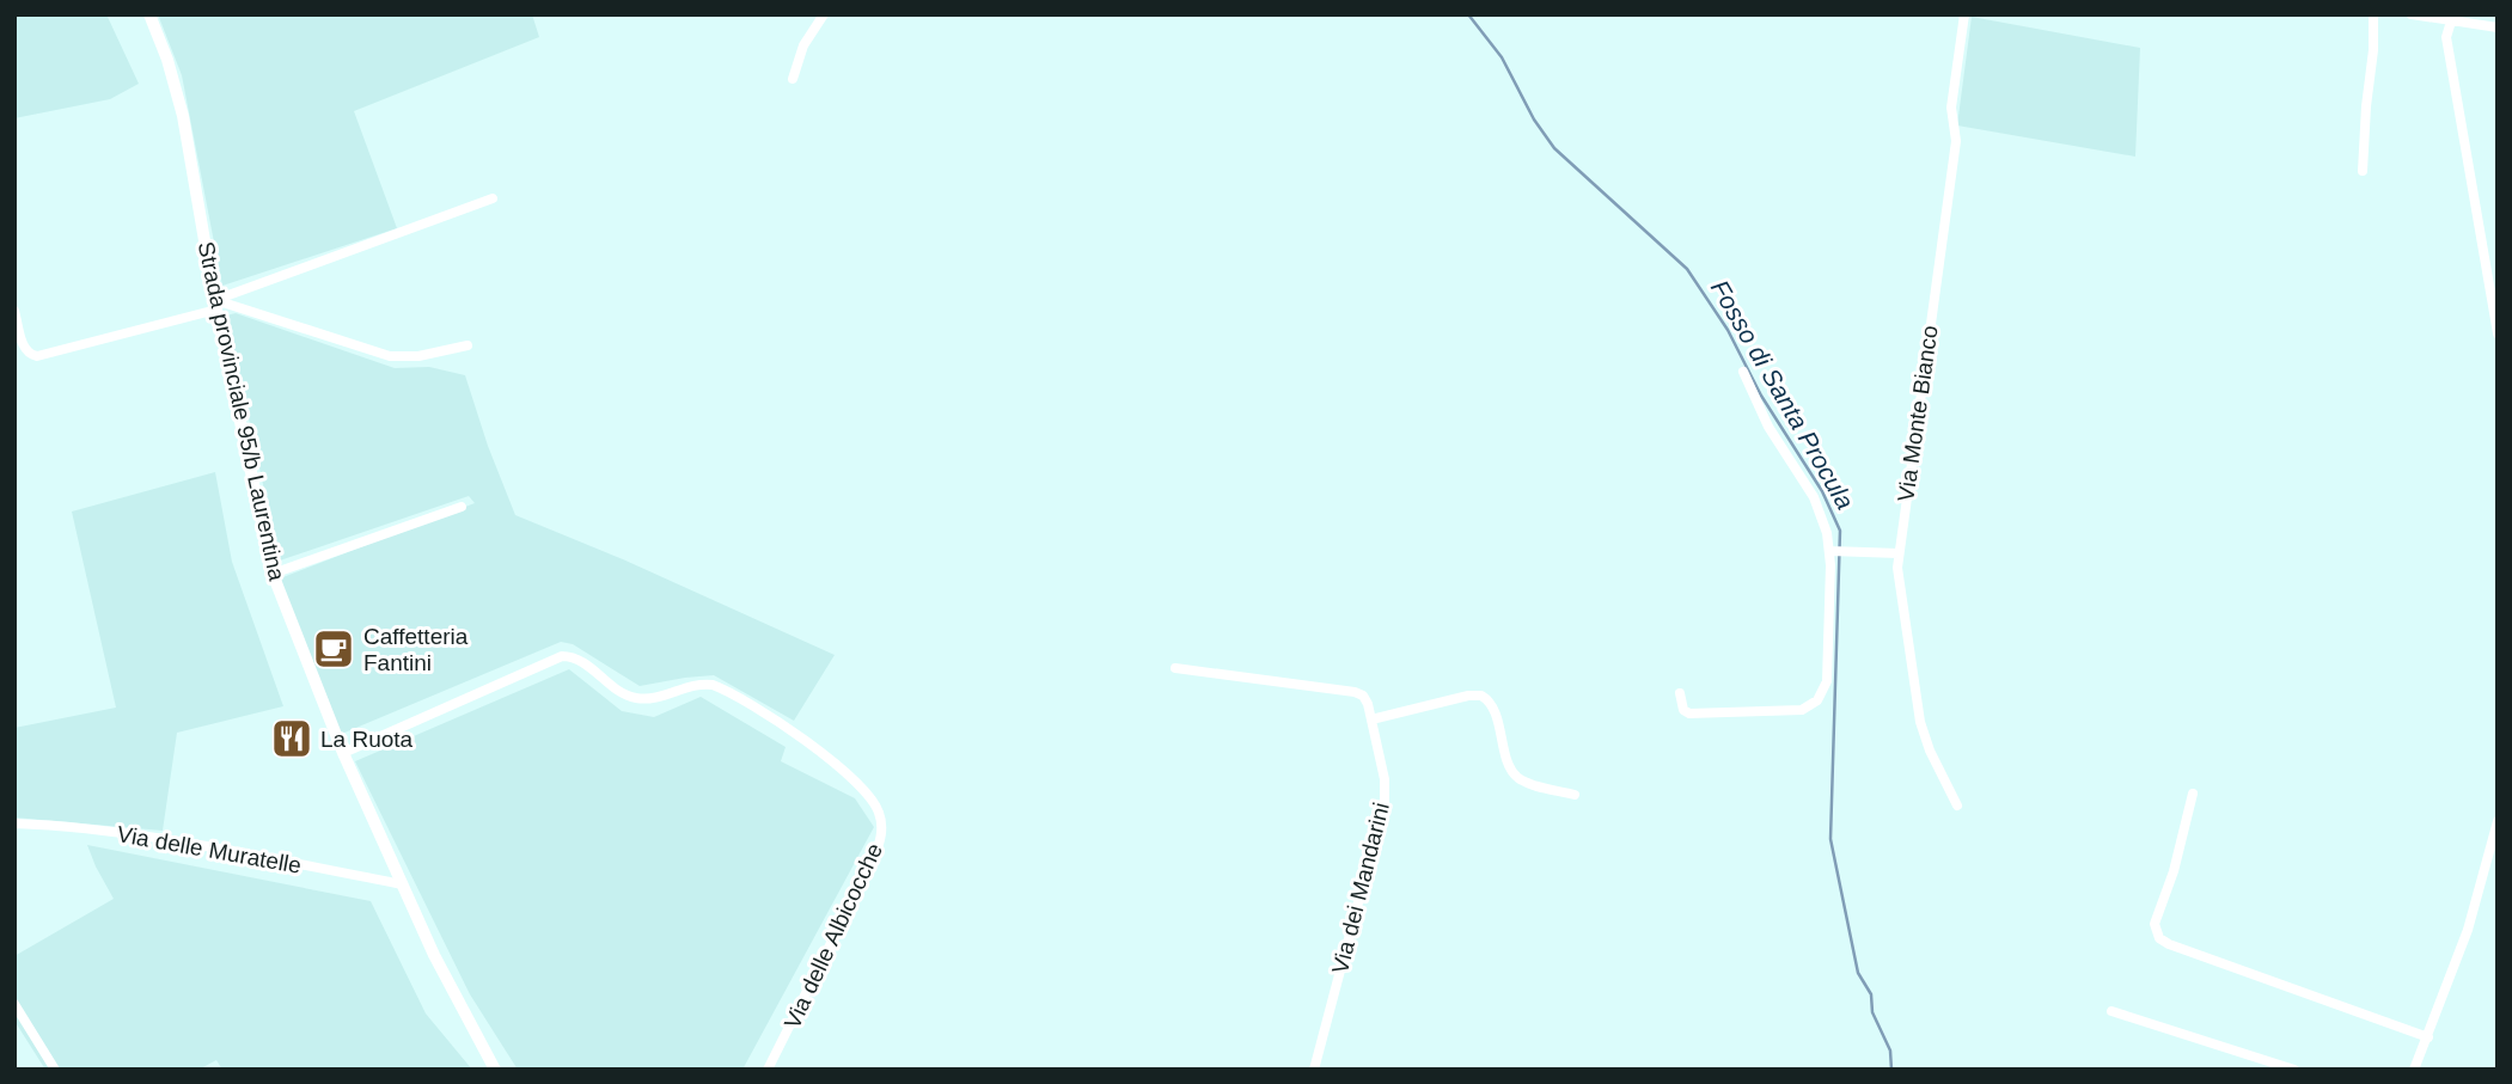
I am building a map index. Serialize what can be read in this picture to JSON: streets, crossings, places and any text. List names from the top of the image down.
{
  "streets": {
    "main road": ["Strada provinciale 95/b Laurentina"],
    "street": [
      "Via Monte Bianco",
      "Via delle Muratelle",
      "Via dei Mandarini",
      "Via delle Albicocche"
    ]
  },
  "crossings": [
    ["Strada provinciale 95/b Laurentina", "Via delle Muratelle"],
    ["Strada provinciale 95/b Laurentina", "Via delle Albicocche"]
  ],
  "water": ["Fosso di Santa Procula"],
  "places": {
    "cafe": ["Caffetteria Fantini"],
    "restaurant": ["La Ruota"]
  }
}
